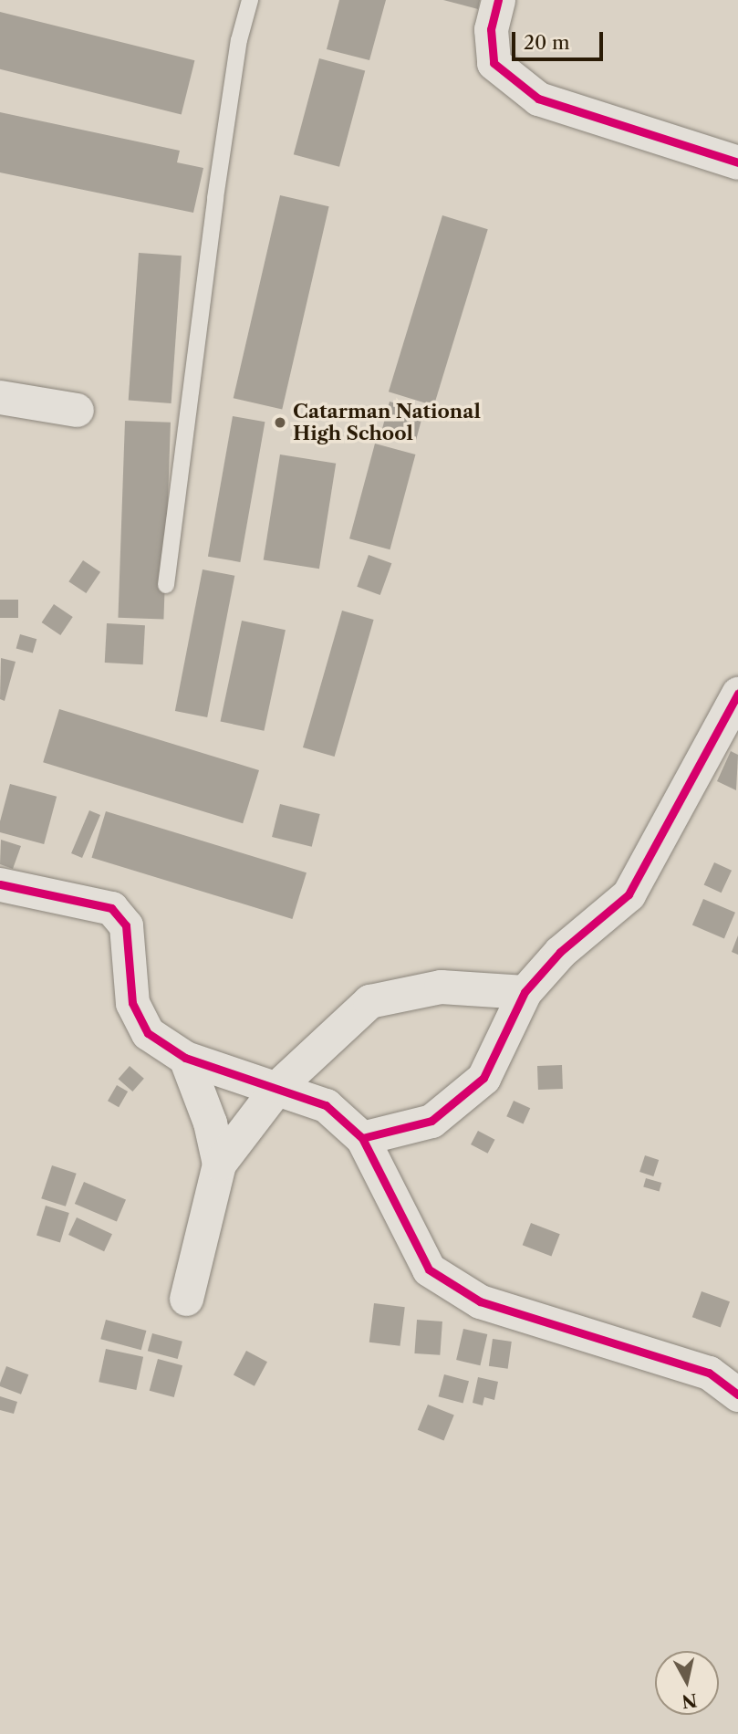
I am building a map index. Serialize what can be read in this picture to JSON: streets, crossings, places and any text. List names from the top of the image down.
{
  "places": ["Catarman National High School"],
  "scale_bar": "20 m",
  "north": "bottom"
}
